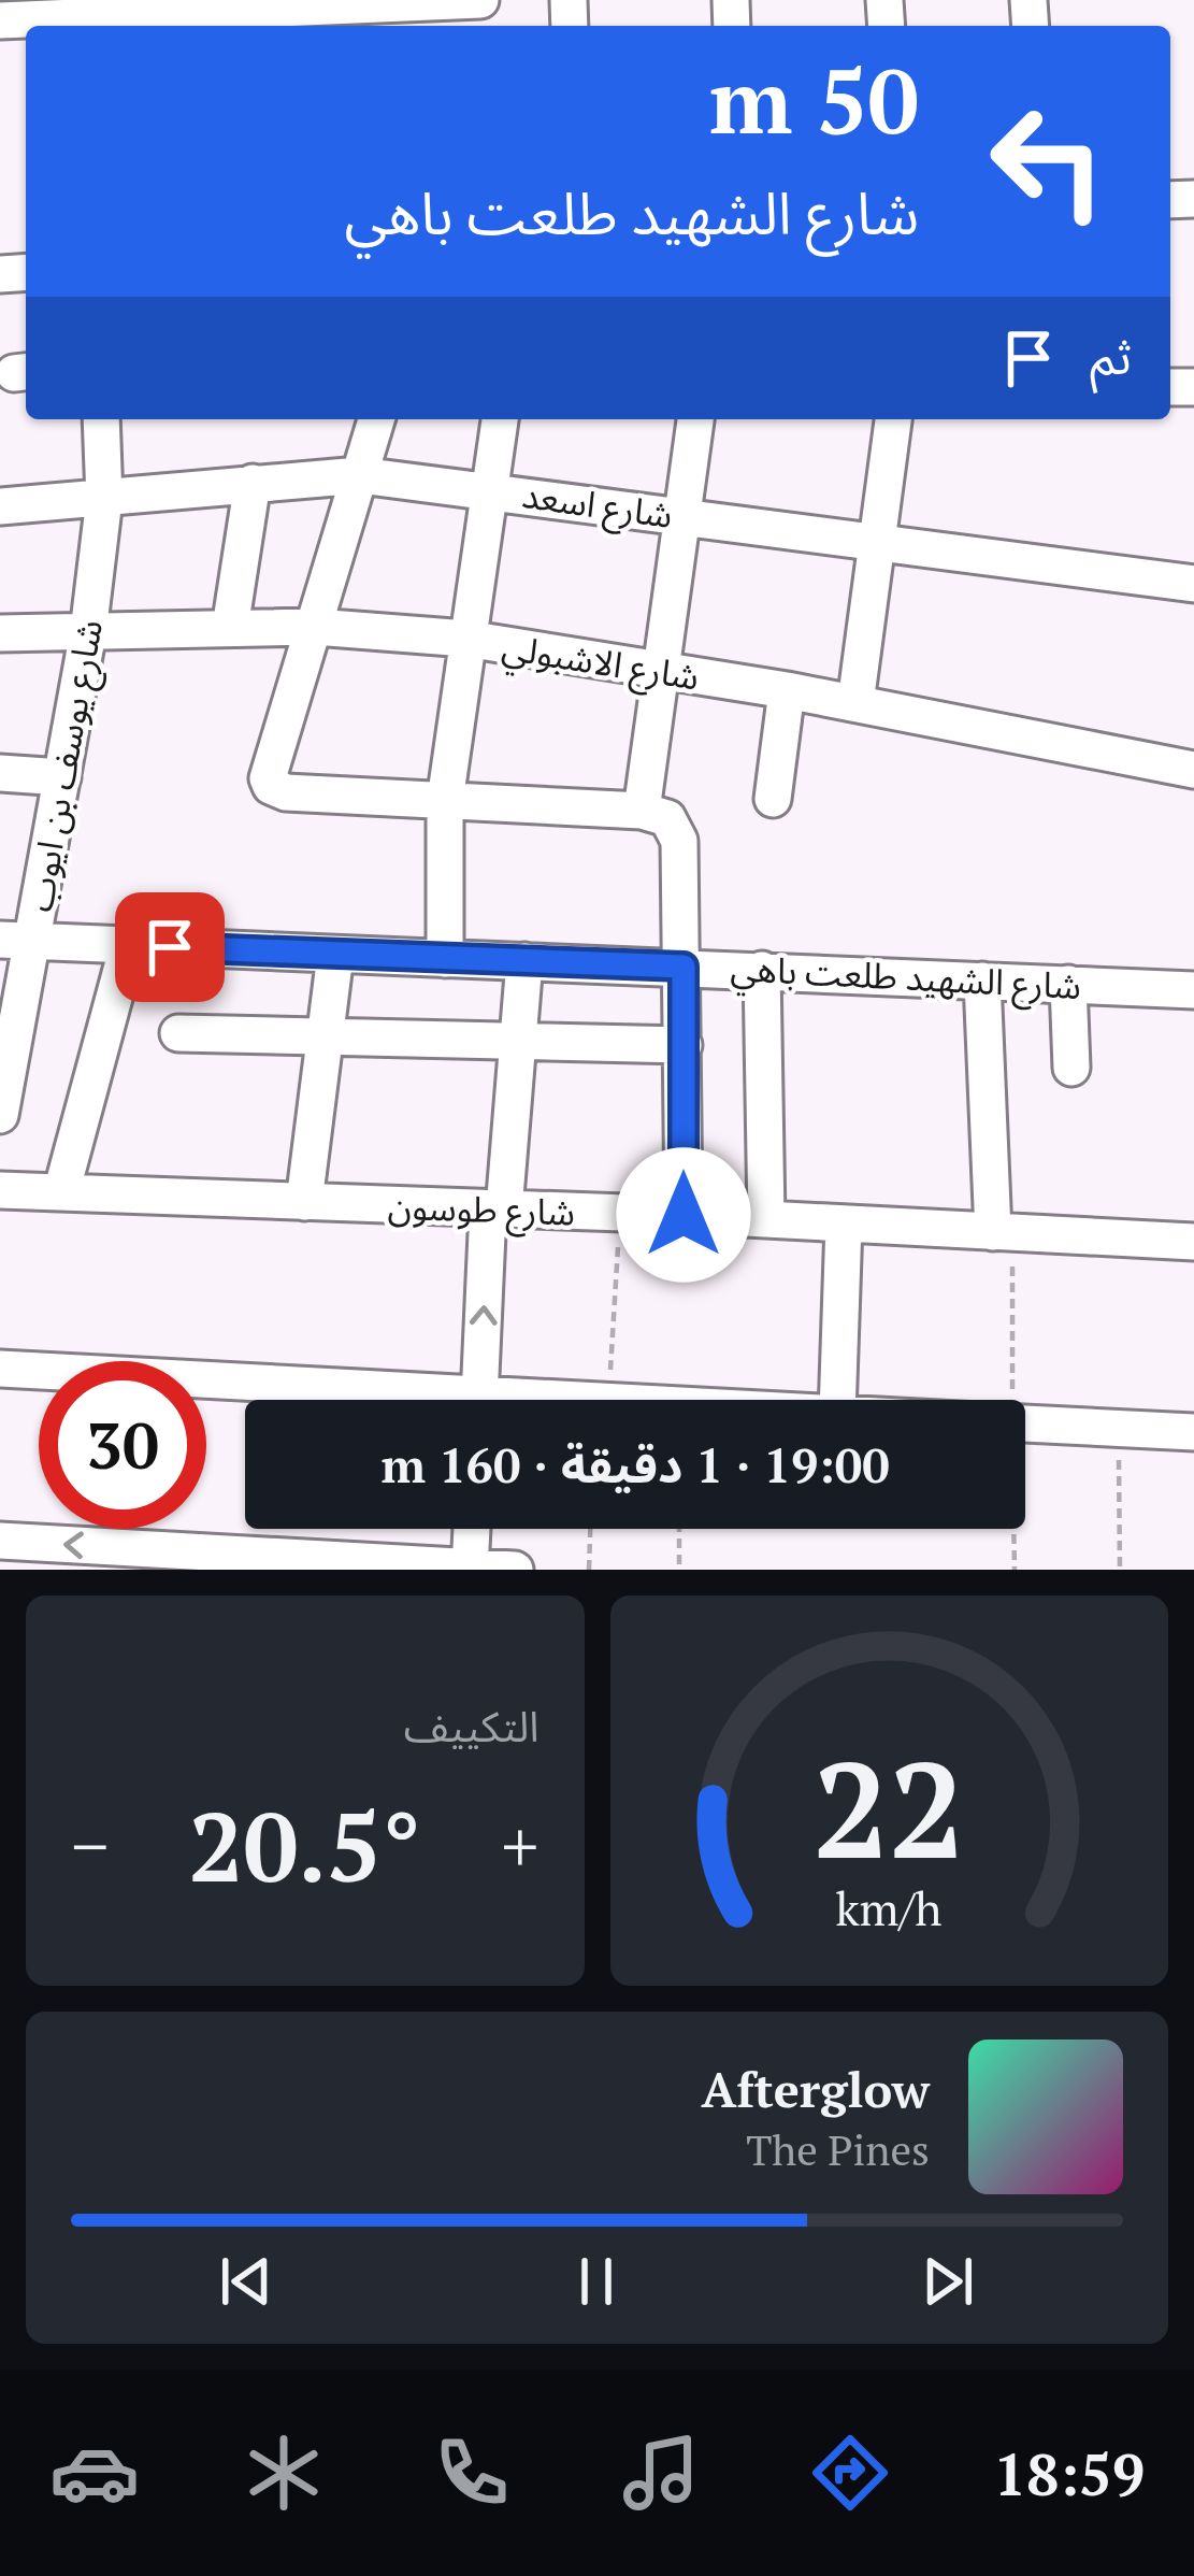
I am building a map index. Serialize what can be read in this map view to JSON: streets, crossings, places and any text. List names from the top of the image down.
{
  "streets": {
    "street": [
      "شارع اسعد",
      "شارع الاشبولي",
      "شارع يوسف بن ايوب",
      "شارع الشهيد طلعت باهي",
      "شارع طوسون"
    ]
  },
  "crossings": [
    ["شارع اسعد", "شارع يوسف بن ايوب"],
    ["شارع الاشبولي", "شارع يوسف بن ايوب"],
    ["شارع يوسف بن ايوب", "شارع الشهيد طلعت باهي"]
  ],
  "page": {
    "turn": ["50 m", "شارع الشهيد طلعت باهي"],
    "then": "ثم",
    "limit": "30",
    "trip": "19:00 · 1 دقيقة · 160 m",
    "tile": "التكييف",
    "heat": ["−", "20.5°", "+"],
    "song": ["Afterglow", "The Pines"],
    "tabs": "18:59",
    "gauge": ["22", "km/h"]
  }
}
